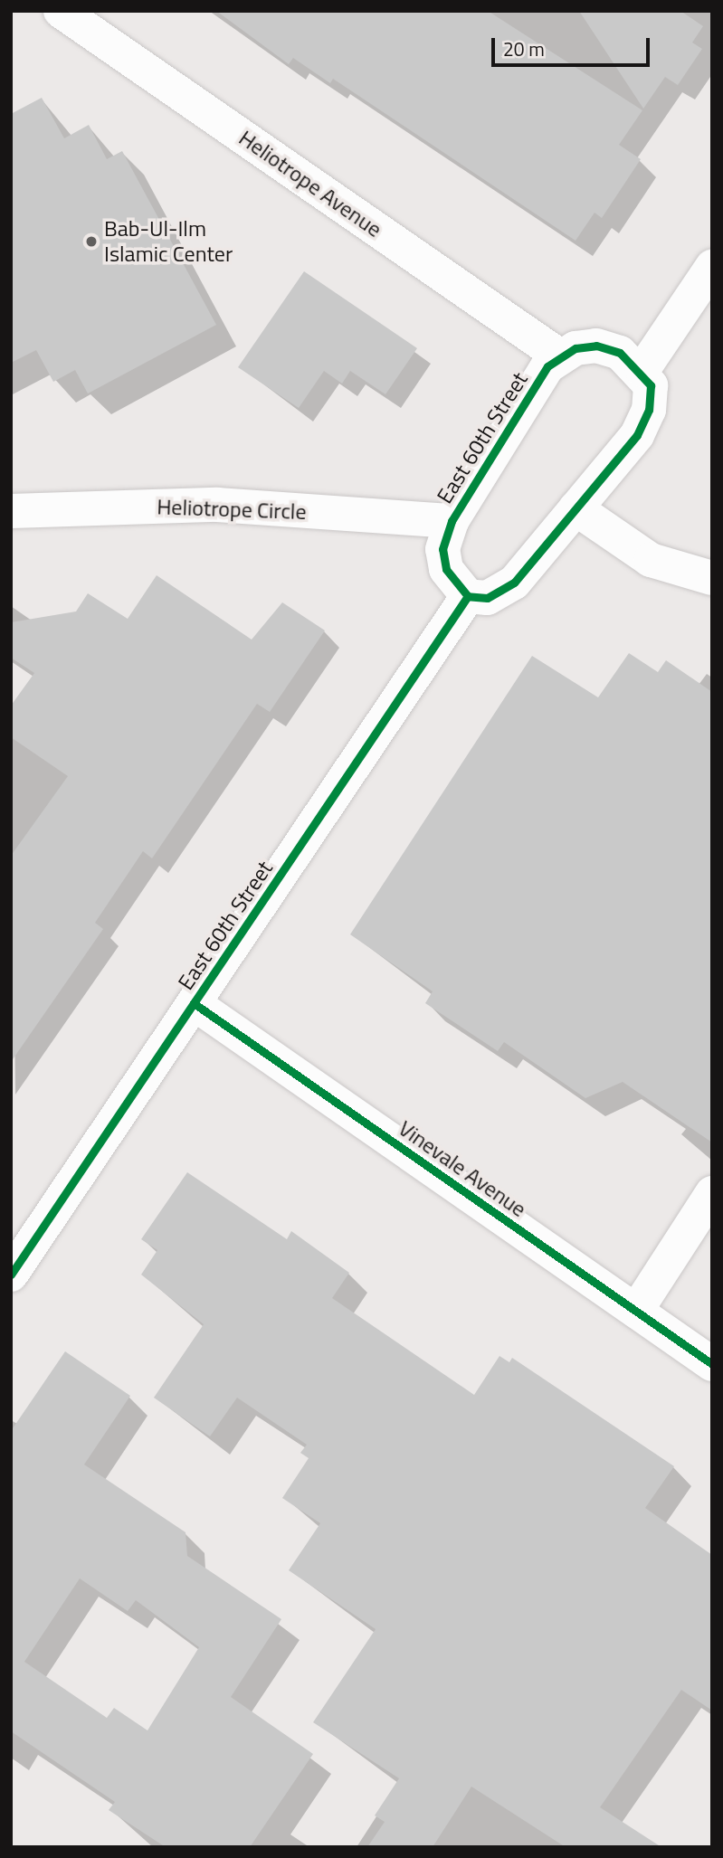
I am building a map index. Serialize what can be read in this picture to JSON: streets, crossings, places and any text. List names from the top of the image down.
{
  "streets": {
    "street": [
      "Heliotrope Avenue",
      "East 60th Street",
      "Heliotrope Circle",
      "Vinevale Avenue"
    ]
  },
  "crossings": [
    ["Heliotrope Avenue", "East 60th Street"],
    ["East 60th Street", "Heliotrope Circle"],
    ["East 60th Street", "Vinevale Avenue"]
  ],
  "places": ["Bab-Ul-Ilm Islamic Center"],
  "scale_bar": "20 m"
}
